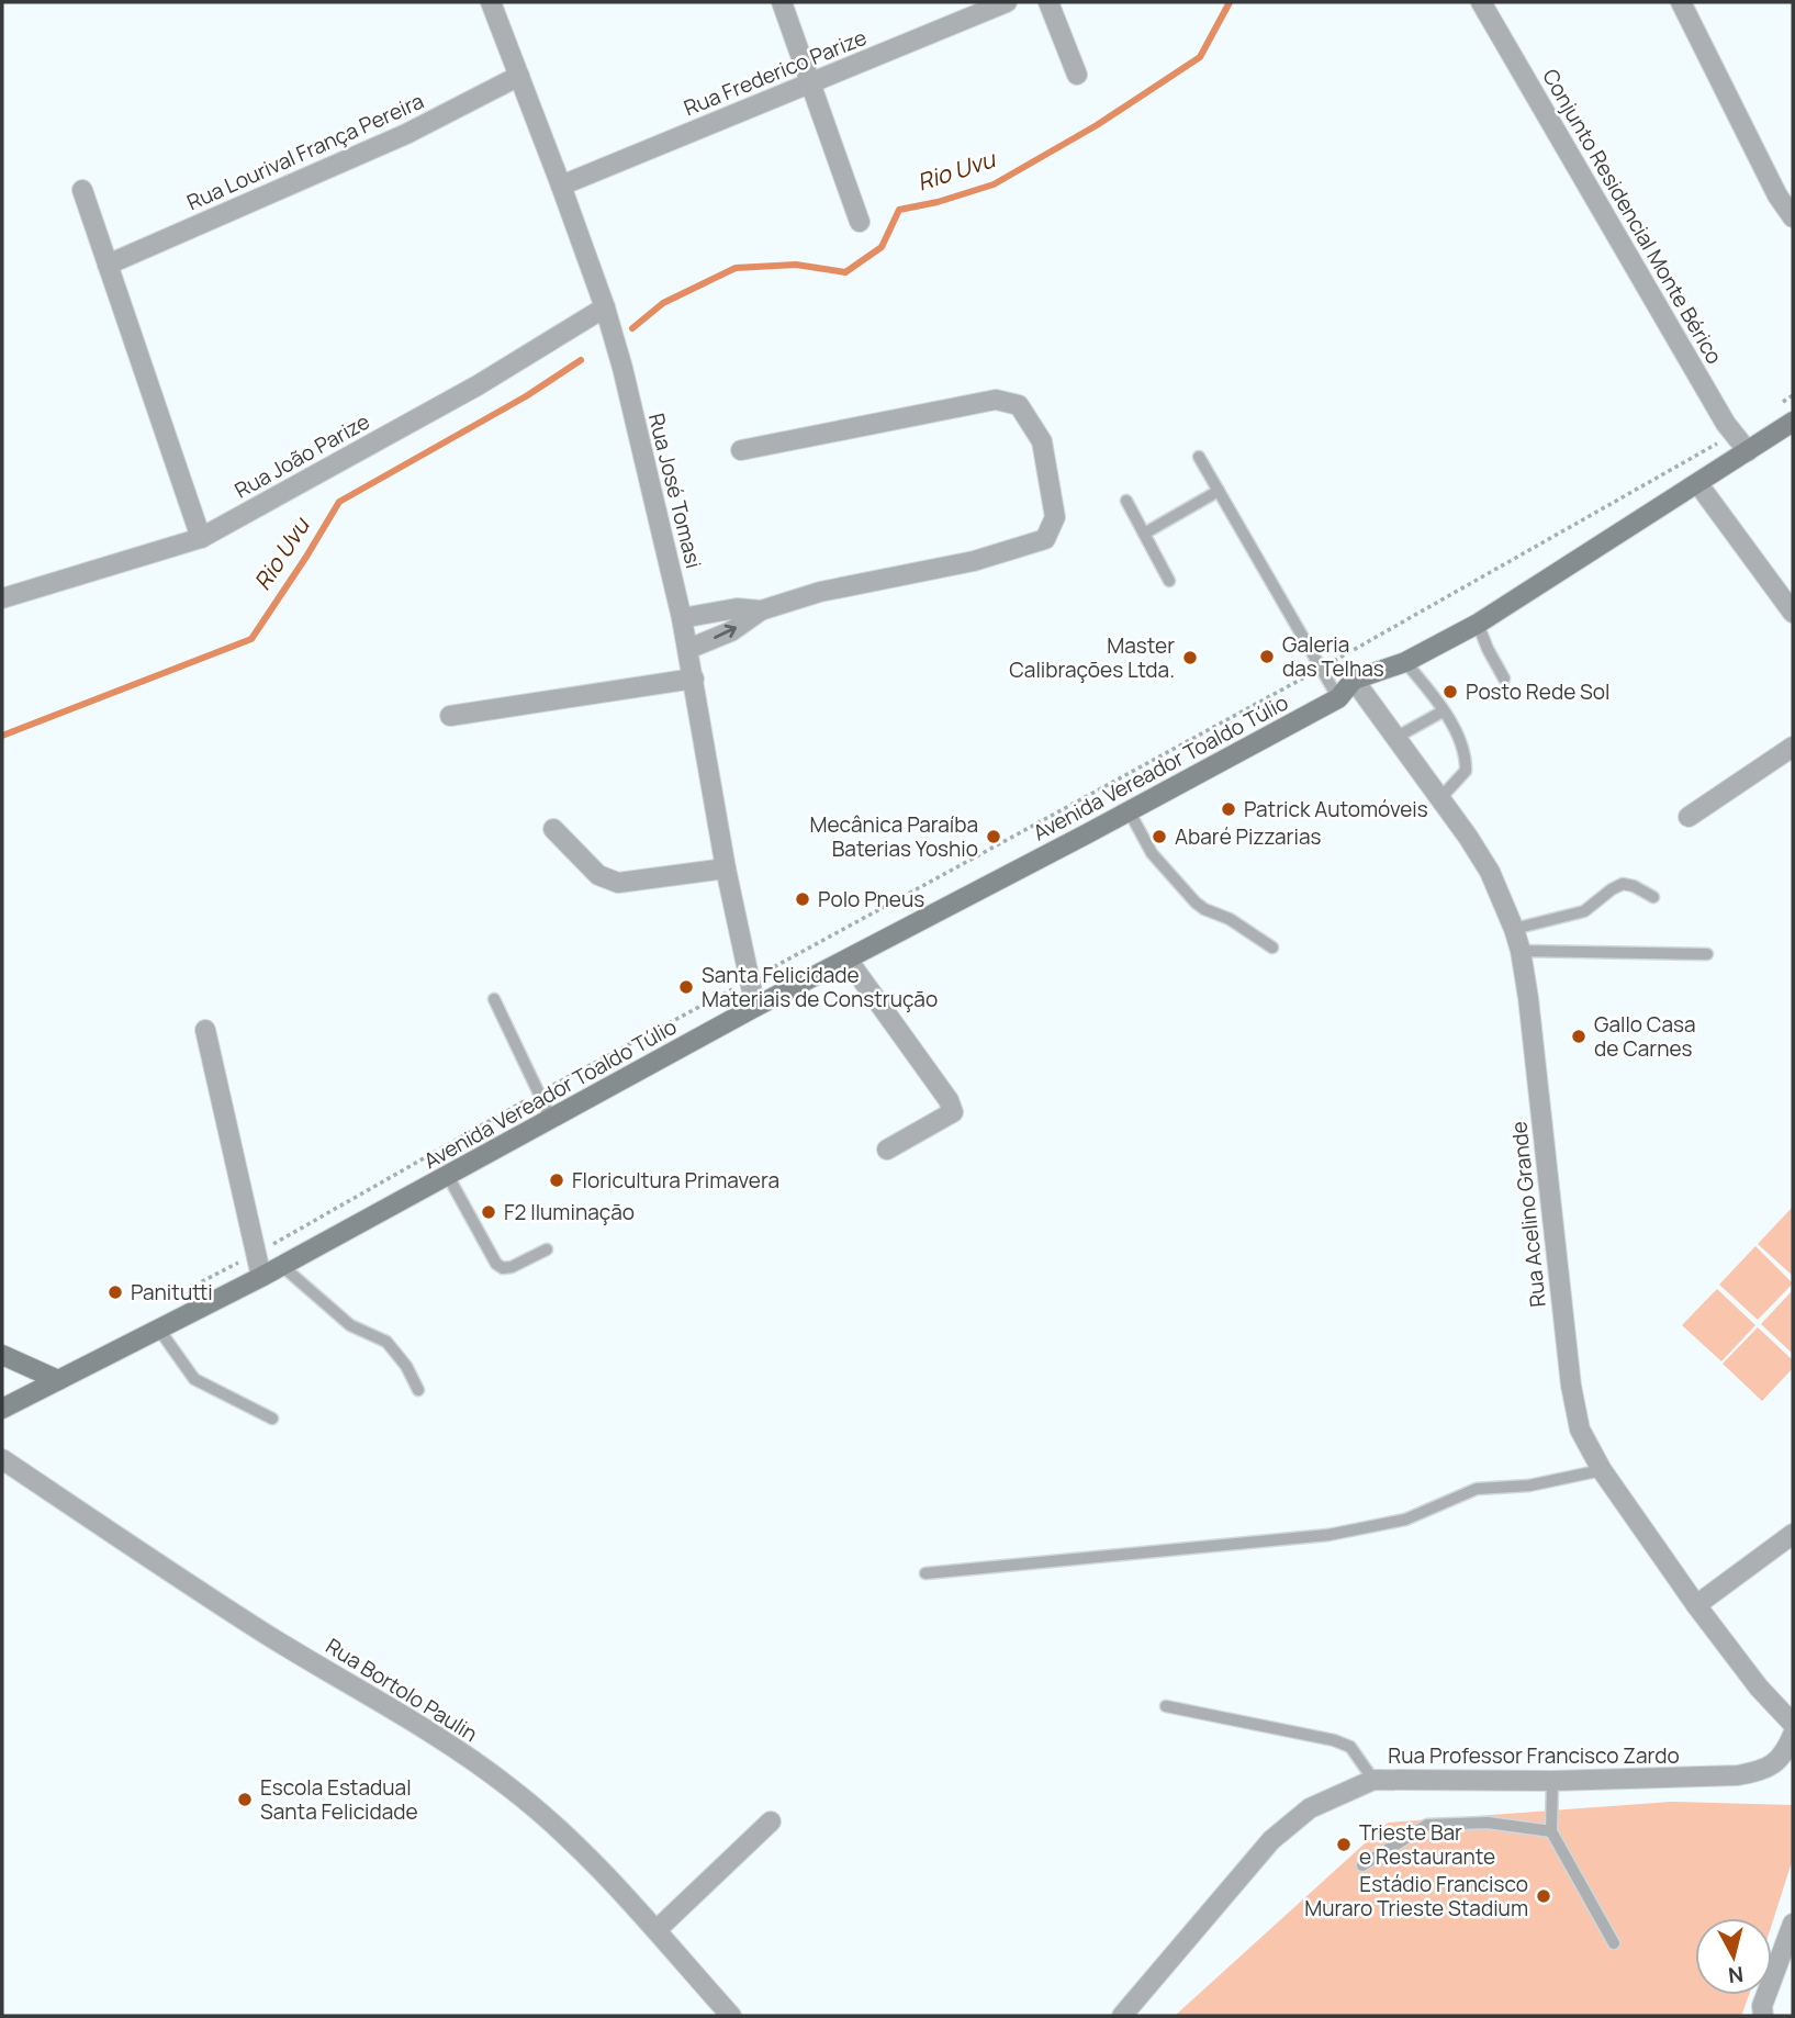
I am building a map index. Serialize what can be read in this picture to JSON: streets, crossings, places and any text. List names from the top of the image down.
{
  "streets": {
    "main road": ["Avenida Vereador Toaldo Túlio"],
    "street": [
      "Rua Frederico Parize",
      "Rua Lourival França Pereira",
      "Conjunto Residencial Monte Bérico",
      "Rua João Parize",
      "Rua José Tomasi",
      "Rua Acelino Grande",
      "Rua Bortolo Paulin",
      "Rua Professor Francisco Zardo"
    ]
  },
  "crossings": [
    ["Rua Frederico Parize", "Rua José Tomasi"],
    ["Rua Lourival França Pereira", "Rua José Tomasi"],
    ["Rua João Parize", "Rua José Tomasi"],
    ["Rua José Tomasi", "Avenida Vereador Toaldo Túlio"],
    ["Avenida Vereador Toaldo Túlio", "Rua Acelino Grande"]
  ],
  "water": ["Rio Uvu"],
  "places": [
    "Galeria das Telhas",
    "Master Calibrações Ltda.",
    "Posto Rede Sol",
    "Patrick Automóveis",
    "Mecânica Paraíba Baterias Yoshio",
    "Abaré Pizzarias",
    "Polo Pneus",
    "Santa Felicidade Materiais de Construção",
    "Gallo Casa de Carnes",
    "Floricultura Primavera",
    "F2 Iluminação",
    "Panitutti",
    "Escola Estadual Santa Felicidade",
    "Trieste Bar e Restaurante",
    "Estádio Francisco Muraro Trieste Stadium"
  ],
  "north": "bottom"
}
